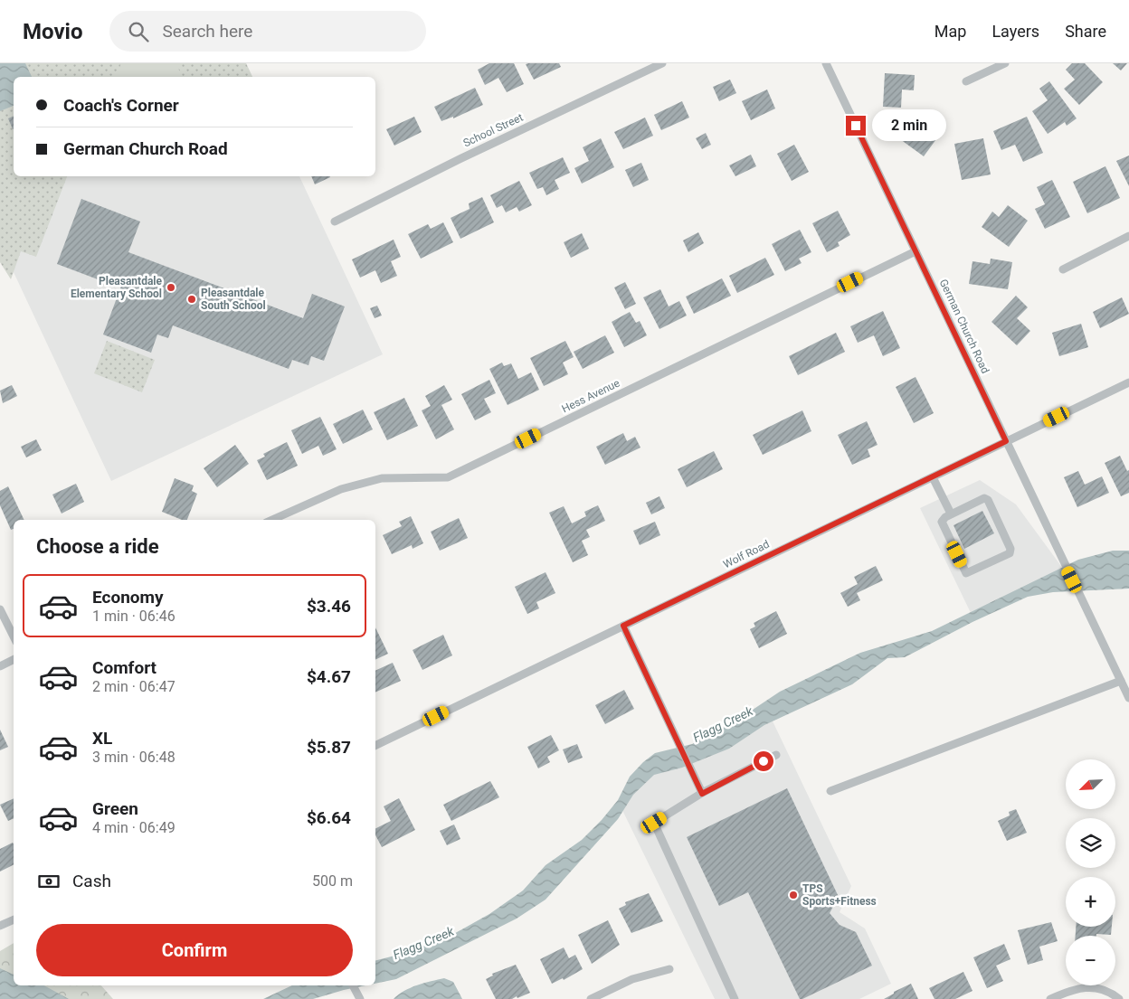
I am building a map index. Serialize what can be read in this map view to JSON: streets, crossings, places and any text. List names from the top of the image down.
{
  "streets": {
    "street": [
      "School Street",
      "German Church Road",
      "Hess Avenue",
      "Wolf Road"
    ]
  },
  "crossings": [
    ["German Church Road", "Hess Avenue"],
    ["German Church Road", "Wolf Road"]
  ],
  "water": ["Flagg Creek"],
  "places": ["Pleasantdale Elementary School", "Pleasantdale South School", "TPS Sports+Fitness"],
  "north": "bottom left",
  "page": {
    "header": "Movio",
    "search": "Search here",
    "nav": ["Map", "Layers", "Share"],
    "banner": ["Coach's Corner", "German Church Road"],
    "bubble": "2 min",
    "heading": "Choose a ride",
    "list": [
      {
        "name": "Economy",
        "note": "1 min · 06:46",
        "value": "$3.46"
      },
      {
        "name": "Comfort",
        "note": "2 min · 06:47",
        "value": "$4.67"
      },
      {
        "name": "XL",
        "note": "3 min · 06:48",
        "value": "$5.87"
      },
      {
        "name": "Green",
        "note": "4 min · 06:49",
        "value": "$6.64"
      }
    ],
    "map_buttons": ["+", "−"],
    "pay": ["Cash", "500 m"],
    "buttons": "Confirm"
  }
}
